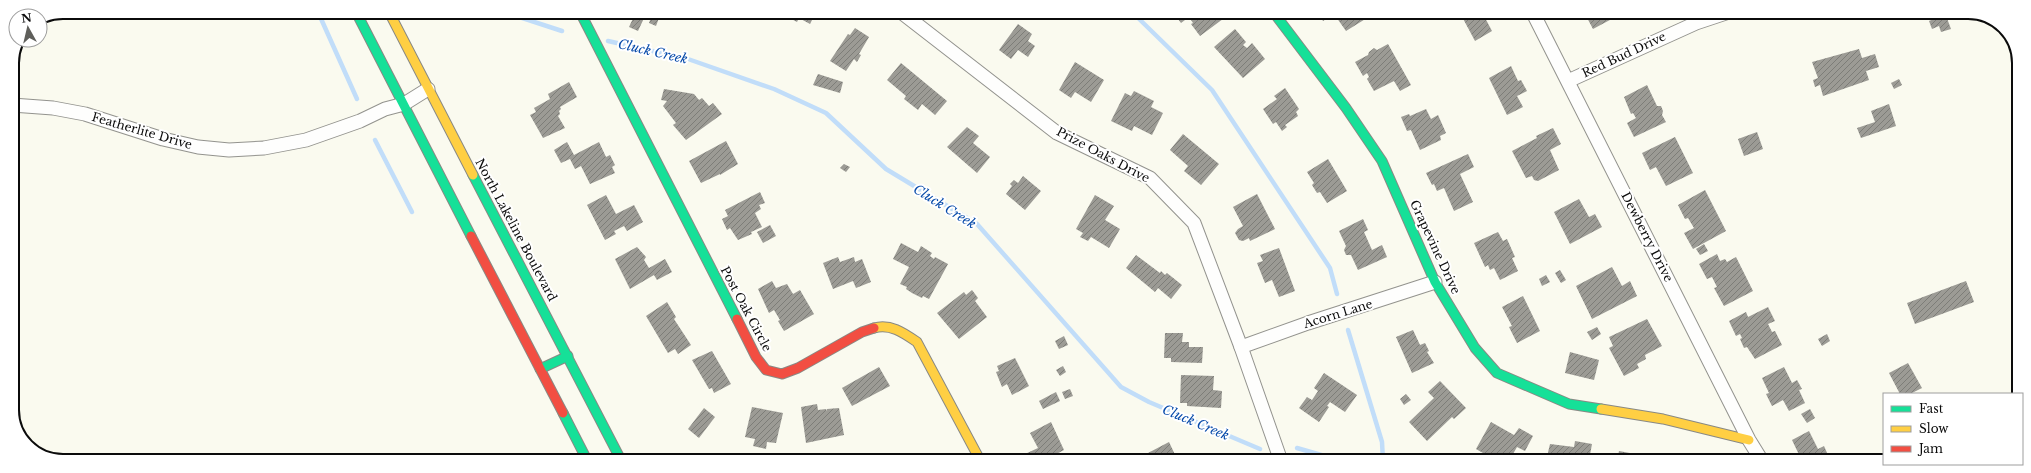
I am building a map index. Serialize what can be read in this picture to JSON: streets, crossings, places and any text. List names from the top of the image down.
{
  "streets": {
    "street": [
      "Red Bud Drive",
      "Featherlite Drive",
      "Prize Oaks Drive",
      "North Lakeline Boulevard",
      "Dewberry Drive",
      "Grapevine Drive",
      "Post Oak Circle",
      "Acorn Lane"
    ]
  },
  "crossings": [
    ["Red Bud Drive", "Dewberry Drive"],
    ["Featherlite Drive", "North Lakeline Boulevard"],
    ["Prize Oaks Drive", "Acorn Lane"],
    ["Dewberry Drive", "Grapevine Drive"],
    ["Grapevine Drive", "Acorn Lane"]
  ],
  "water": ["Cluck Creek"],
  "legend": ["Fast", "Slow", "Jam"],
  "north": "top"
}
